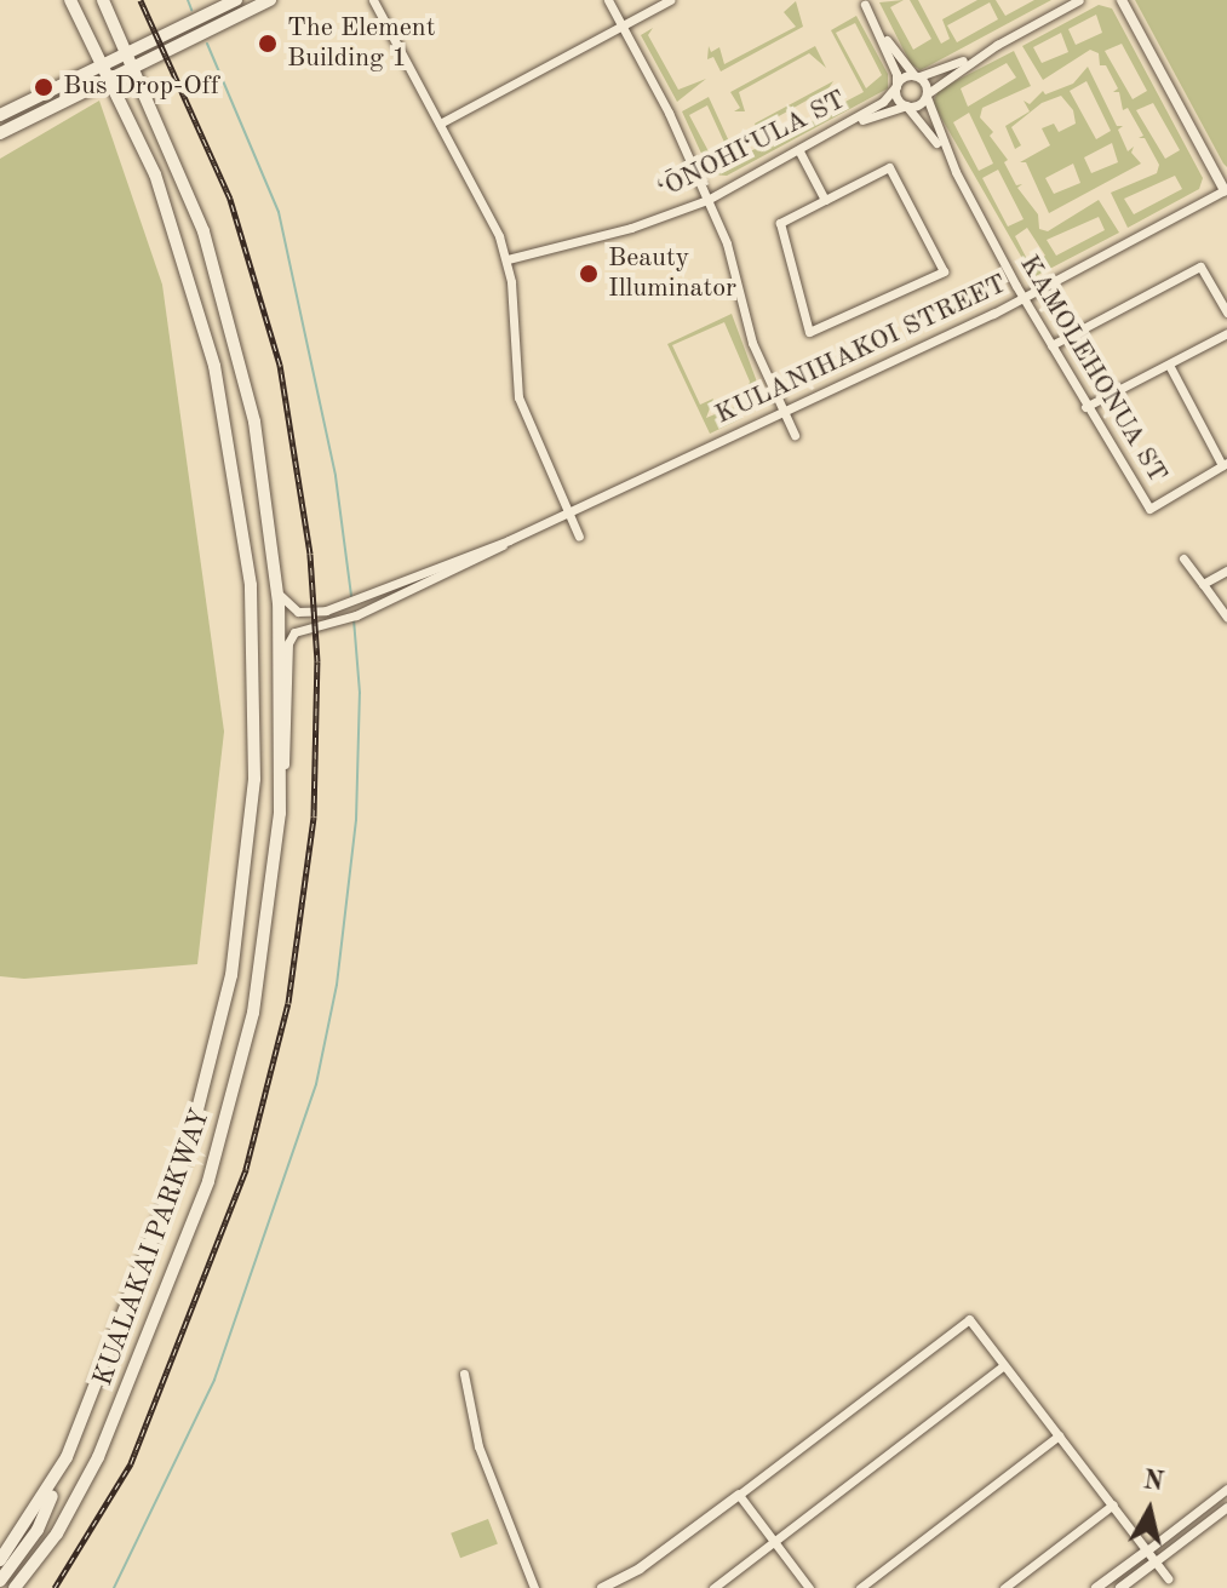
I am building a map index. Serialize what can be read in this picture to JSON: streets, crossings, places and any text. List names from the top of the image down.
{
  "streets": {
    "main road": ["KUALAKAI PARKWAY"],
    "street": ["‘ŌNOHI‘ULA ST", "KULANIHAKOI STREET", "KAMOLEHONUA ST"]
  },
  "crossings": [
    ["‘ŌNOHI‘ULA ST", "KAMOLEHONUA ST"],
    ["KULANIHAKOI STREET", "KAMOLEHONUA ST"],
    ["KULANIHAKOI STREET", "KUALAKAI PARKWAY"]
  ],
  "places": ["The Element Building 1", "Bus Drop-Off", "Beauty Illuminator"],
  "north": "top"
}
